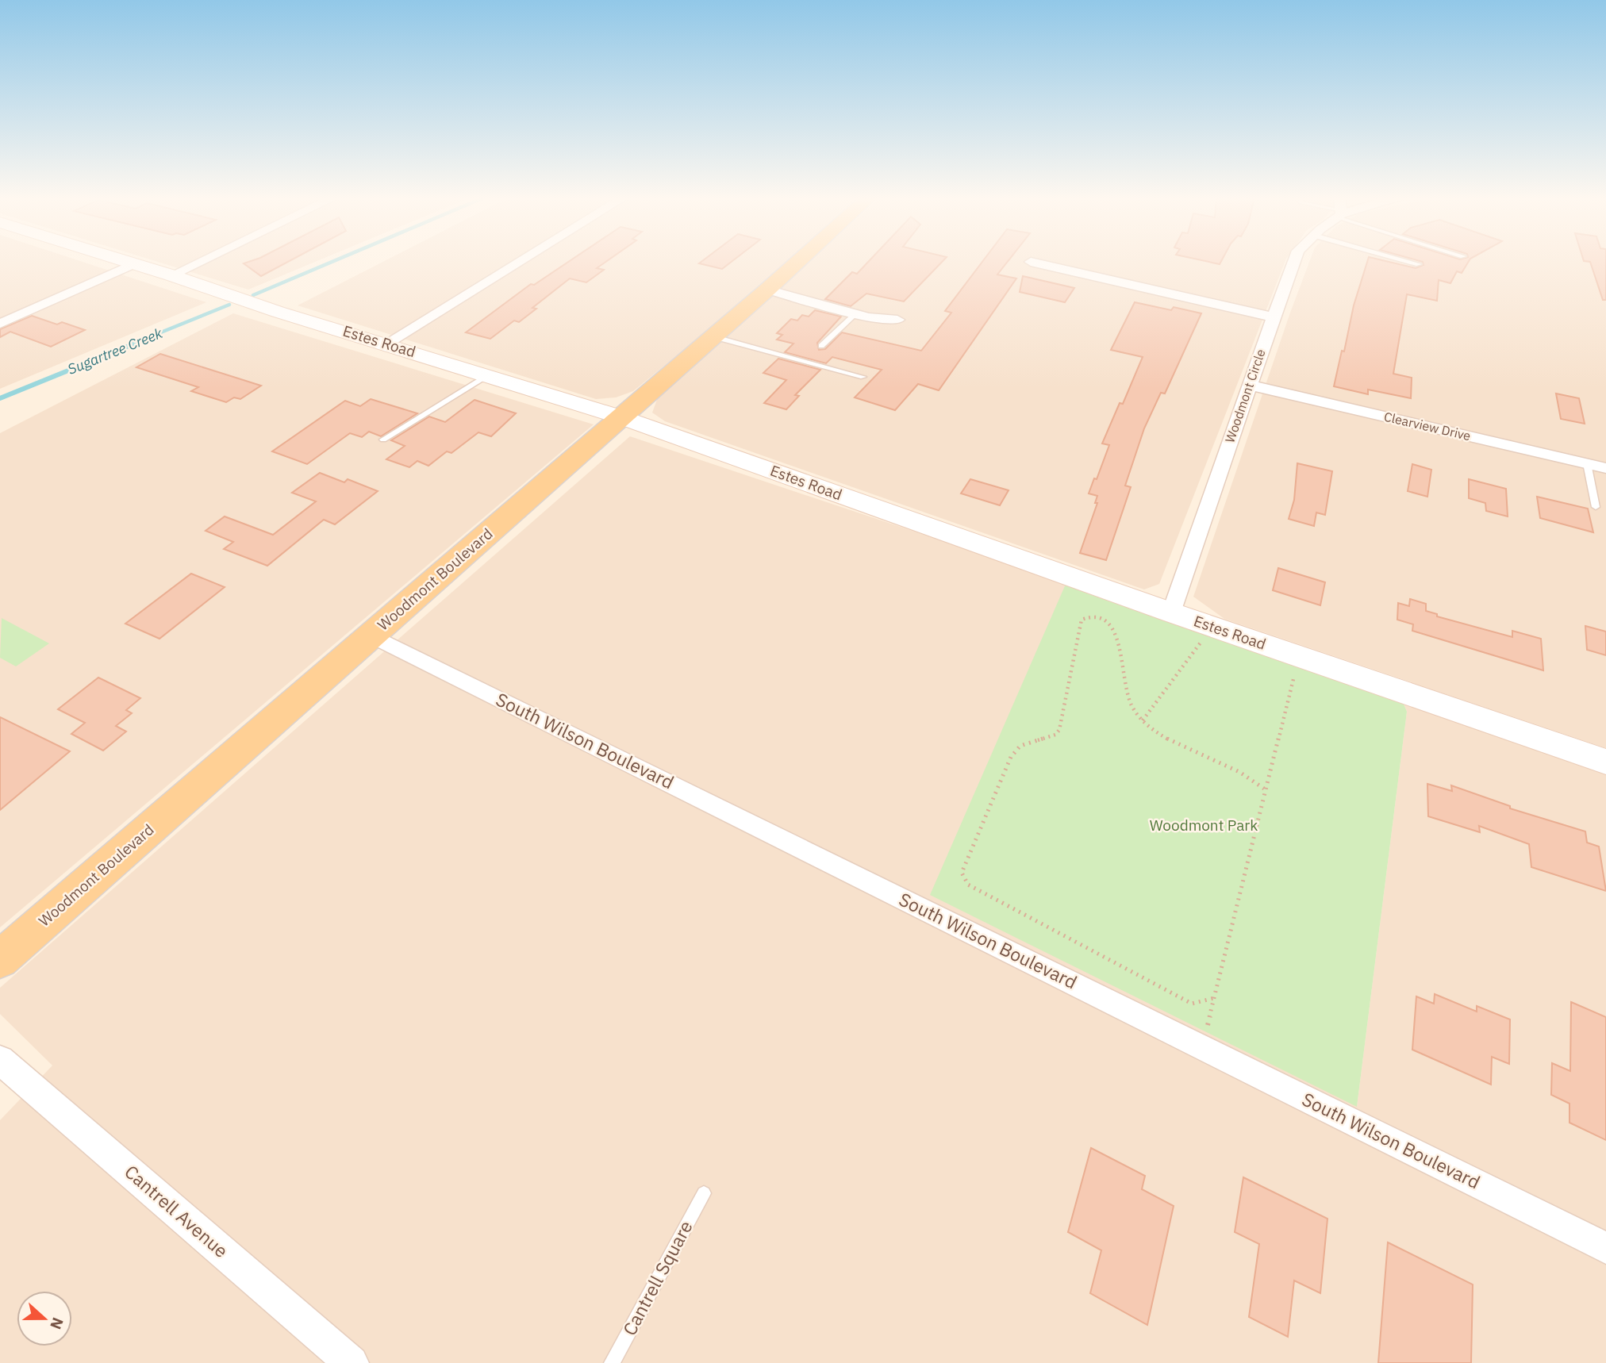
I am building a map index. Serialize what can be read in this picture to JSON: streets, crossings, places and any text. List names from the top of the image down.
{
  "streets": {
    "main road": ["Estes Road", "Woodmont Boulevard"],
    "street": [
      "Woodmont Circle",
      "Clearview Drive",
      "South Wilson Boulevard",
      "Cantrell Avenue"
    ],
    "lane": ["Cantrell Square"]
  },
  "crossings": [
    ["Estes Road", "Woodmont Circle"],
    ["Estes Road", "Woodmont Boulevard"],
    ["Woodmont Circle", "Clearview Drive"],
    ["Woodmont Boulevard", "South Wilson Boulevard"]
  ],
  "water": ["Sugartree Creek"],
  "parks": ["Woodmont Park"],
  "north": "right"
}
